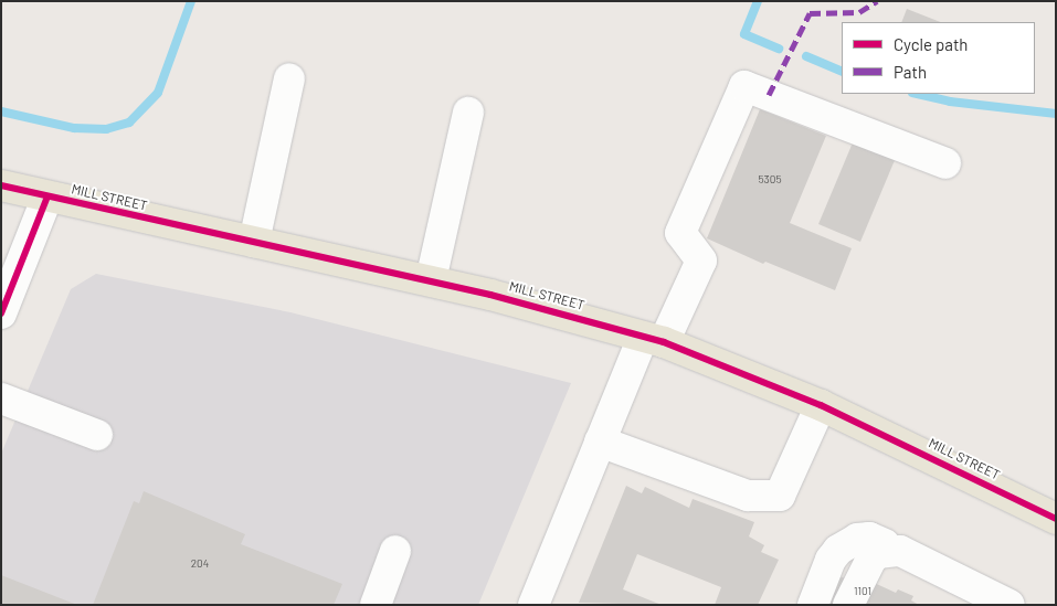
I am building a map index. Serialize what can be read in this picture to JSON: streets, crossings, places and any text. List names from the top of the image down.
{
  "streets": {
    "main road": ["MILL STREET"]
  },
  "house_numbers": ["5305", "204", "1101"],
  "legend": ["Cycle path", "Path"]
}
